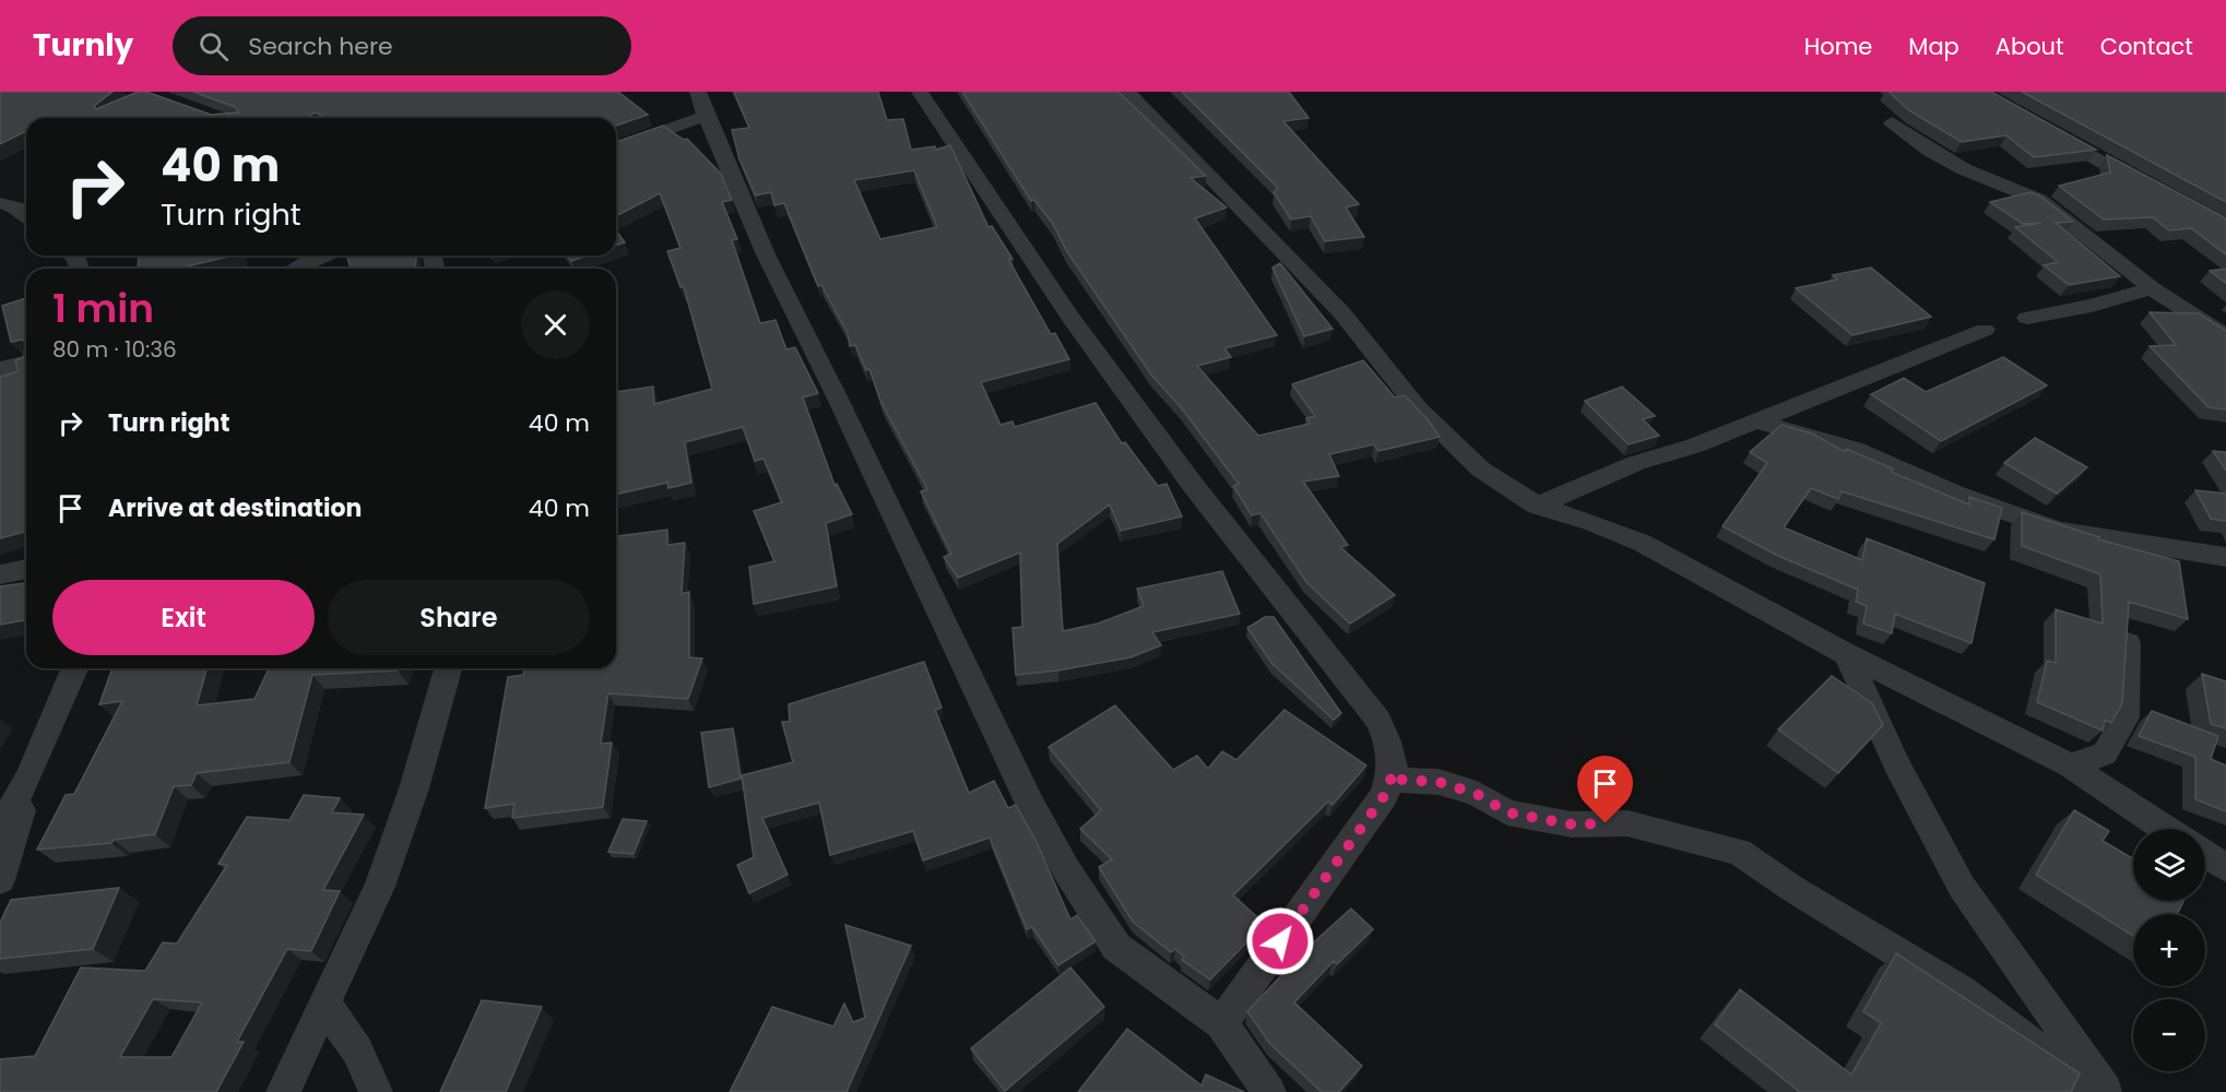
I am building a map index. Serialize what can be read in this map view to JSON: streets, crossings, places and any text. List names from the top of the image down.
{
  "page": {
    "header": "Turnly",
    "search": "Search here",
    "nav": [
      "Home",
      "Map",
      "About",
      "Contact"
    ],
    "turn": ["40 m", "Turn right"],
    "heading": ["1 min", "80 m · 10:36"],
    "list": [
      {
        "name": "Turn right",
        "value": "40 m"
      },
      {
        "name": "Arrive at destination",
        "value": "40 m"
      }
    ],
    "buttons": ["Exit", "Share"],
    "map_buttons": ["+", "−"]
  }
}
